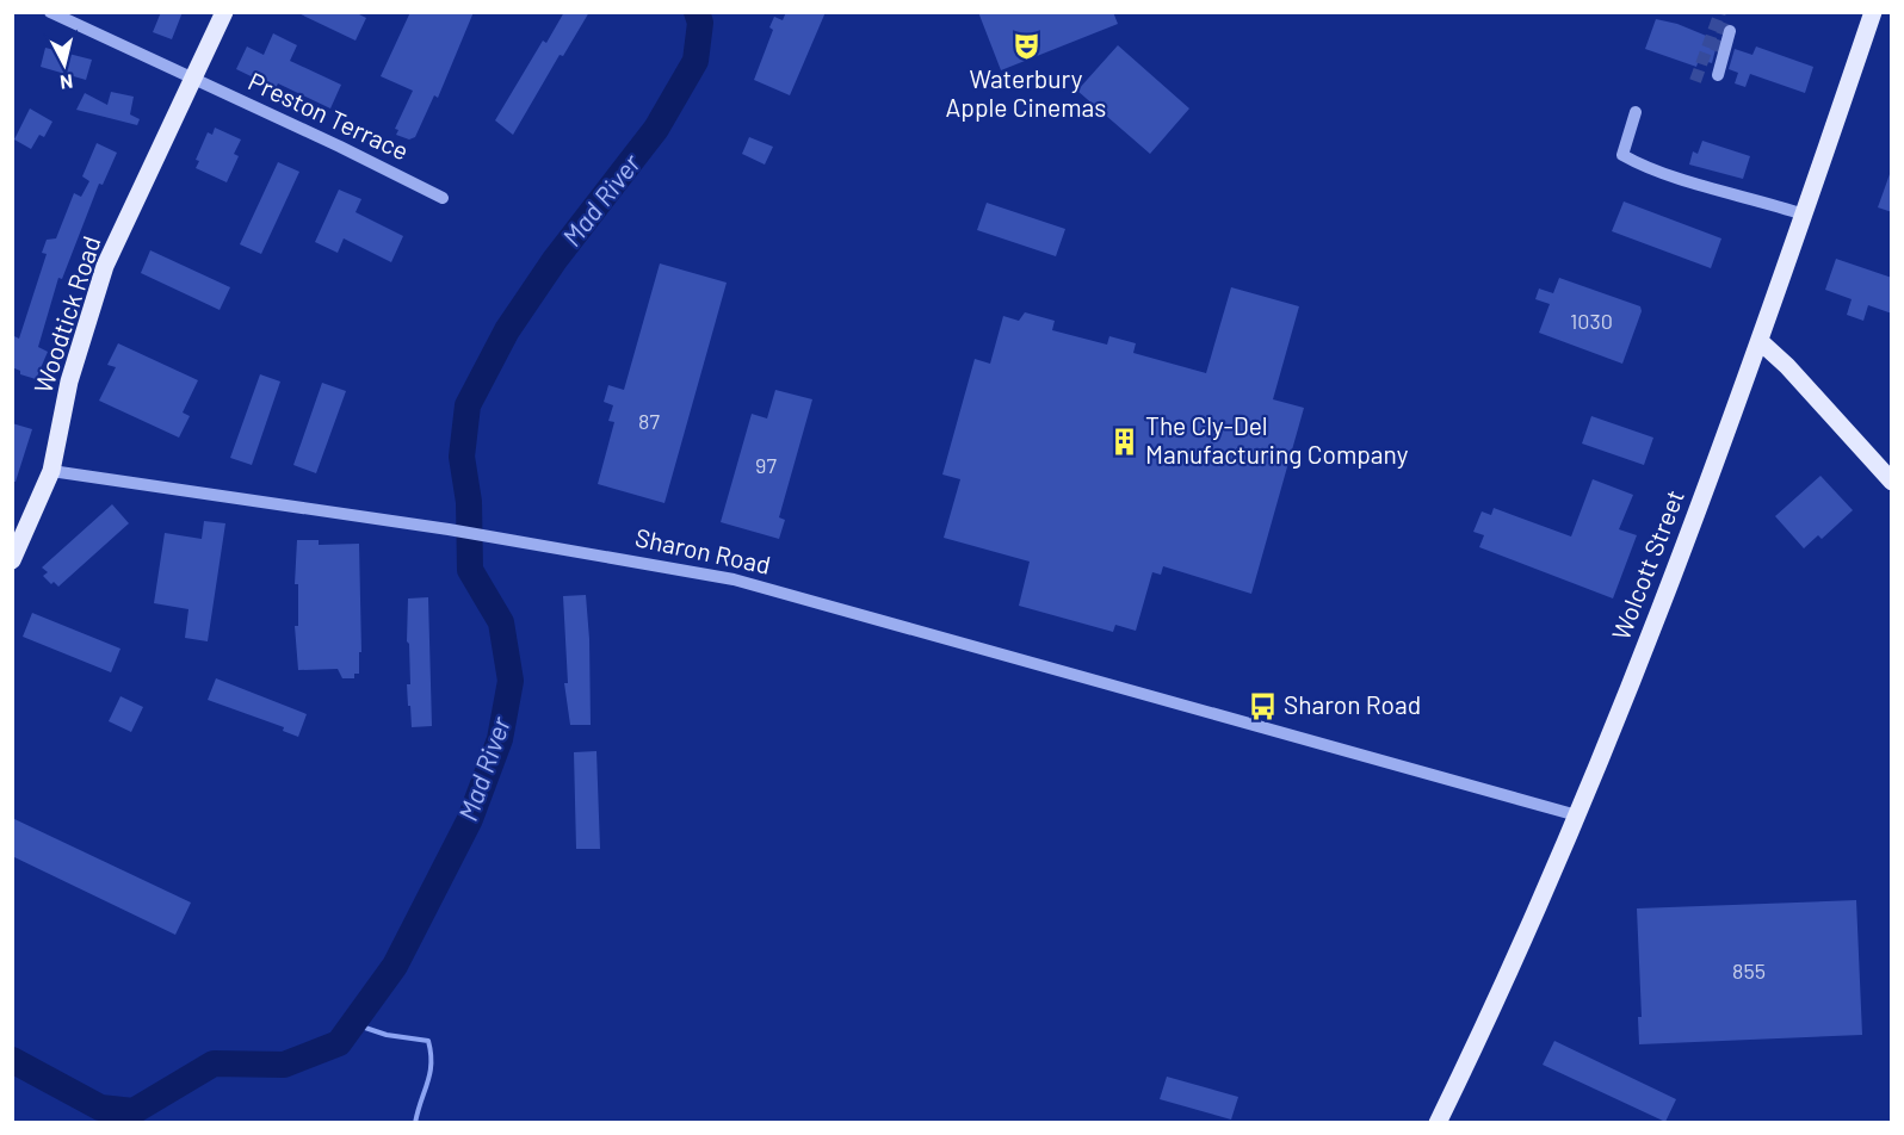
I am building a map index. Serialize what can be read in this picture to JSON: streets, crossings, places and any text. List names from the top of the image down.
{
  "streets": {
    "main road": ["Woodtick Road", "Wolcott Street"],
    "street": ["Preston Terrace", "Sharon Road"]
  },
  "crossings": [
    ["Preston Terrace", "Woodtick Road"],
    ["Woodtick Road", "Sharon Road"],
    ["Sharon Road", "Wolcott Street"]
  ],
  "water": ["Mad River"],
  "places": {
    "theatre": ["Waterbury Apple Cinemas"],
    "building": ["The Cly-Del Manufacturing Company"],
    "bus stop": ["Sharon Road"]
  },
  "house_numbers": [
    "1030",
    "87",
    "97",
    "855"
  ],
  "north": "bottom"
}
